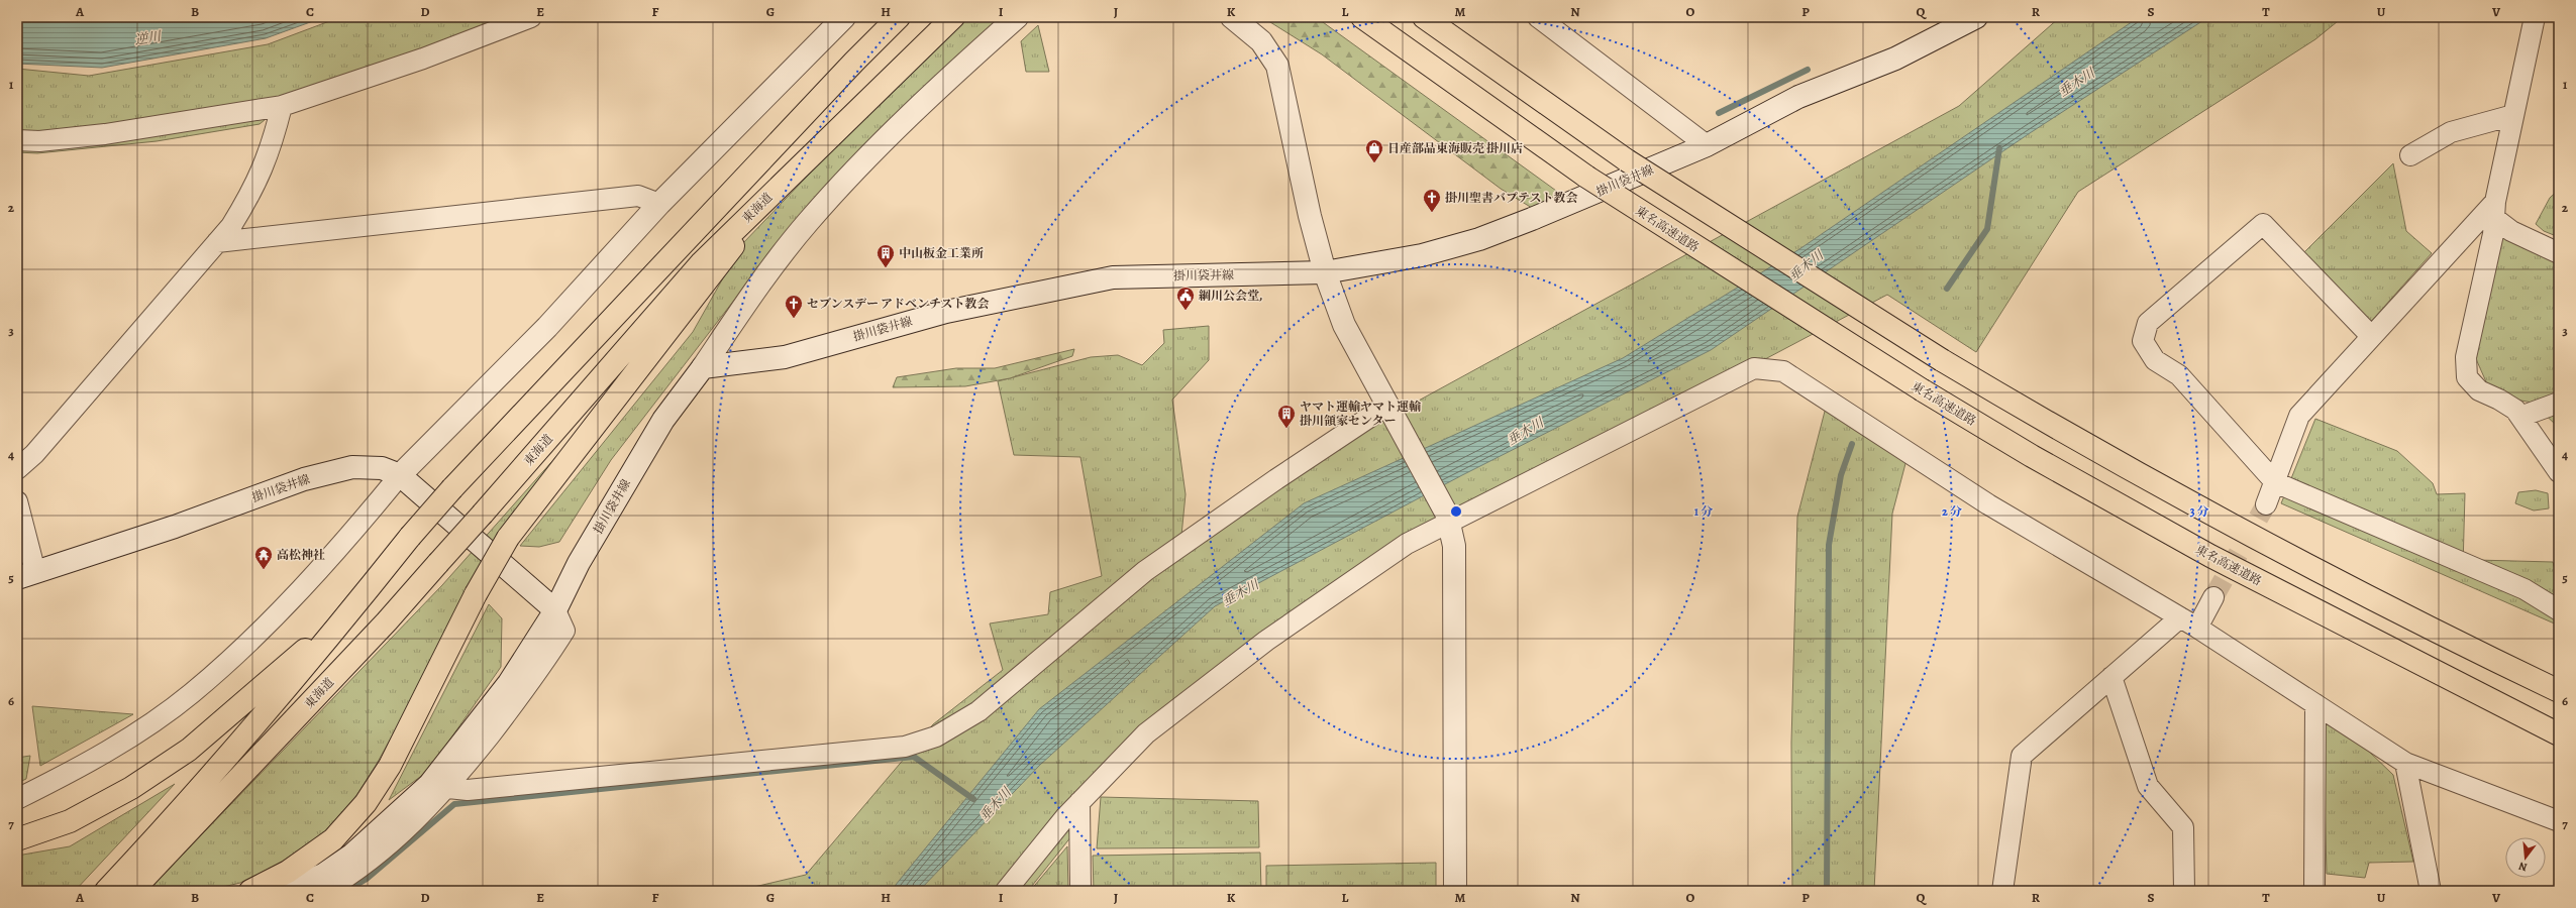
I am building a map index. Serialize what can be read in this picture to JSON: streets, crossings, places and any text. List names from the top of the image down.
{
  "streets": {
    "highway": ["東海道", "東名高速道路"],
    "main road": ["掛川袋井線"]
  },
  "water": ["逆川", "垂木川"],
  "places": {
    "shop": ["日産部品東海販売 掛川店"],
    "church": ["掛川聖書バプテスト教会", "セブンスデー アドベンチスト教会"],
    "building": ["中山板金工業所", "ヤマト運輸ヤマト運輸 掛川領家センター"],
    "public building": ["綱川公会堂,"],
    "temple": ["高松神社"]
  },
  "north": "bottom",
  "grid": {
    "columns": [
      "A",
      "B",
      "C",
      "D",
      "E",
      "F",
      "G",
      "H",
      "I",
      "J",
      "K",
      "L",
      "M",
      "N",
      "O",
      "P",
      "Q",
      "R",
      "S",
      "T",
      "U",
      "V"
    ],
    "rows": [
      "1",
      "2",
      "3",
      "4",
      "5",
      "6",
      "7"
    ]
  },
  "rings": ["1 分", "2 分", "3 分"]
}
